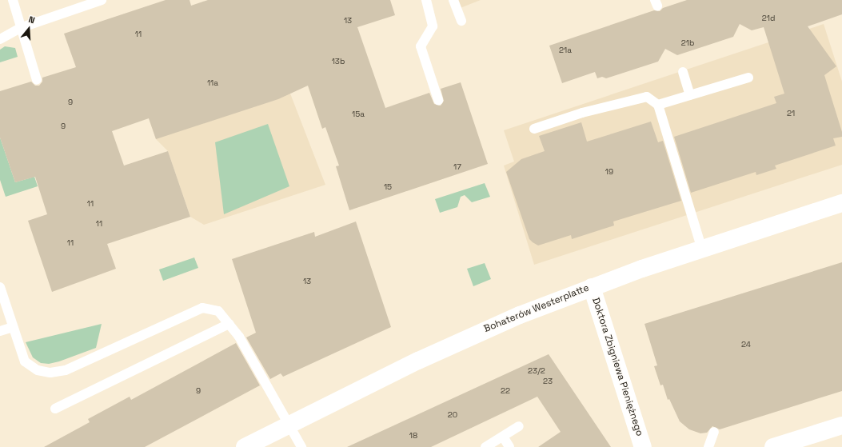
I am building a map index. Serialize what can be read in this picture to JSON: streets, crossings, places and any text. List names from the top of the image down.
{
  "streets": {
    "street": ["Bohaterów Westerplatte", "Doktora Zbigniewa Pieniężnego"]
  },
  "crossings": [
    ["Bohaterów Westerplatte", "Doktora Zbigniewa Pieniężnego"]
  ],
  "house_numbers": [
    "21d",
    "13",
    "11",
    "21b",
    "21a",
    "13b",
    "11a",
    "9",
    "21",
    "15a",
    "9",
    "17",
    "19",
    "15",
    "11",
    "11",
    "11",
    "13",
    "24",
    "23/2",
    "23",
    "9",
    "22",
    "20",
    "18"
  ],
  "north": "top"
}
